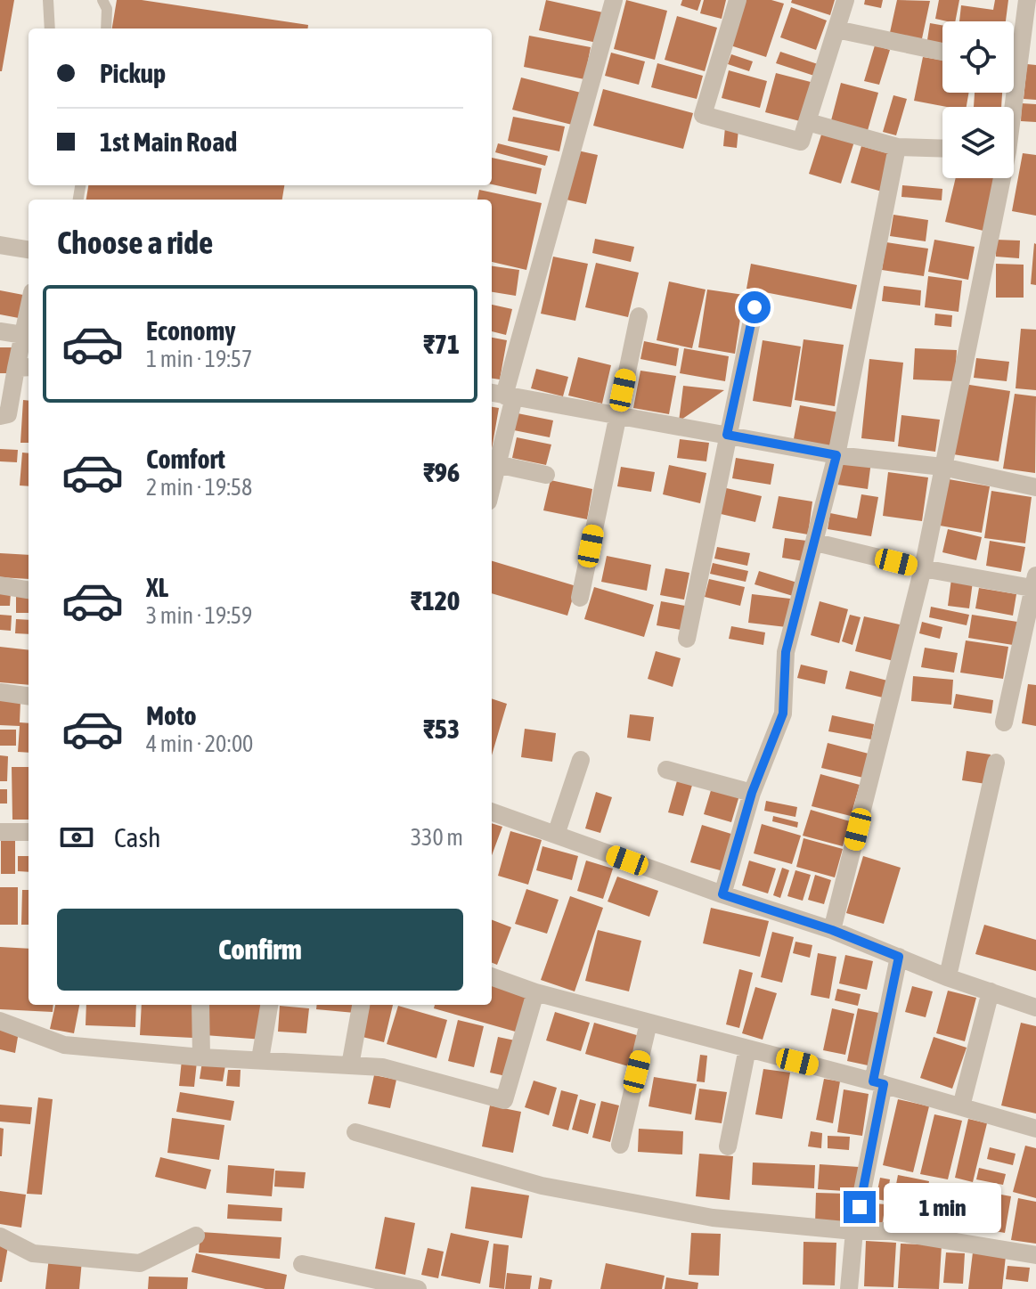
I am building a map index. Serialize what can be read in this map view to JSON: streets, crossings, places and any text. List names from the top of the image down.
{
  "page": {
    "banner": ["Pickup", "1st Main Road"],
    "heading": "Choose a ride",
    "list": [
      {
        "name": "Economy",
        "note": "1 min · 19:57",
        "value": "₹71"
      },
      {
        "name": "Comfort",
        "note": "2 min · 19:58",
        "value": "₹96"
      },
      {
        "name": "XL",
        "note": "3 min · 19:59",
        "value": "₹120"
      },
      {
        "name": "Moto",
        "note": "4 min · 20:00",
        "value": "₹53"
      }
    ],
    "pay": ["Cash", "330 m"],
    "buttons": "Confirm",
    "bubble": "1 min"
  }
}
